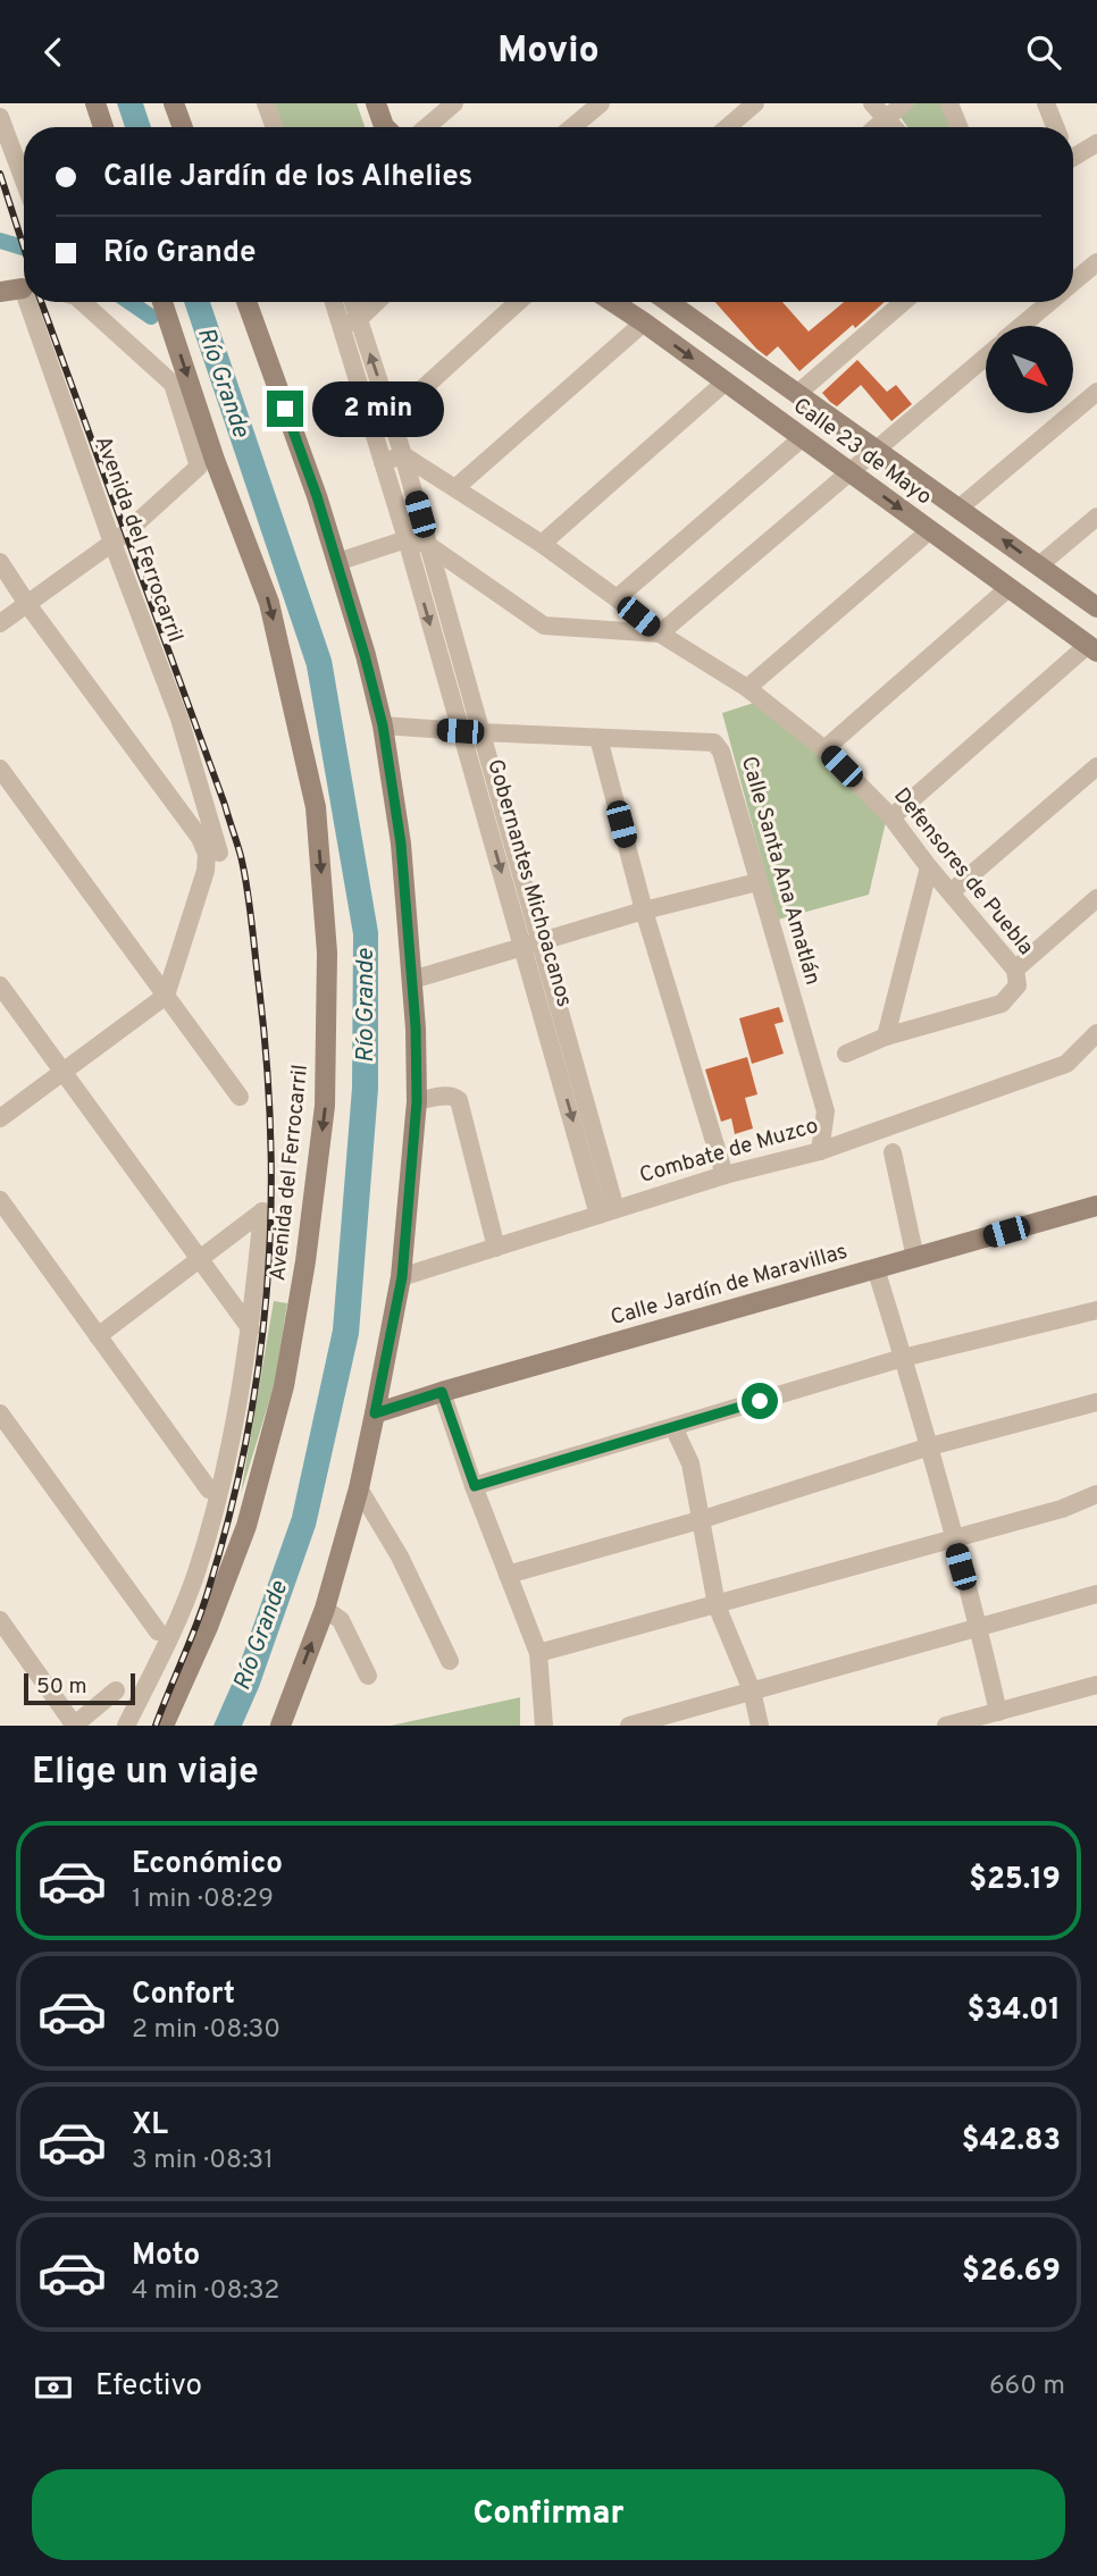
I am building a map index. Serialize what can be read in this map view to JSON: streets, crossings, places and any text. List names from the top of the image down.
{
  "streets": {
    "main road": ["Calle 23 de Mayo", "Avenida del Ferrocarril", "Calle Jardín de Maravillas"],
    "street": [
      "Calle Santa Ana Amatlán",
      "Defensores de Puebla",
      "Gobernantes Michoacanos",
      "Combate de Muzco"
    ]
  },
  "crossings": [
    ["Calle Santa Ana Amatlán", "Gobernantes Michoacanos"],
    ["Calle Santa Ana Amatlán", "Combate de Muzco"],
    ["Defensores de Puebla", "Gobernantes Michoacanos"],
    ["Gobernantes Michoacanos", "Combate de Muzco"]
  ],
  "water": ["Río Grande"],
  "scale_bar": "50 m",
  "north": "bottom right",
  "page": {
    "header": "Movio",
    "banner": ["Calle Jardín de los Alhelies", "Río Grande"],
    "bubble": "2 min",
    "scale": "50 m",
    "heading": "Elige un viaje",
    "list": [
      {
        "name": "Económico",
        "note": "1 min · 08:29",
        "value": "$25.19"
      },
      {
        "name": "Confort",
        "note": "2 min · 08:30",
        "value": "$34.01"
      },
      {
        "name": "XL",
        "note": "3 min · 08:31",
        "value": "$42.83"
      },
      {
        "name": "Moto",
        "note": "4 min · 08:32",
        "value": "$26.69"
      }
    ],
    "pay": ["Efectivo", "660 m"],
    "buttons": "Confirmar"
  }
}
